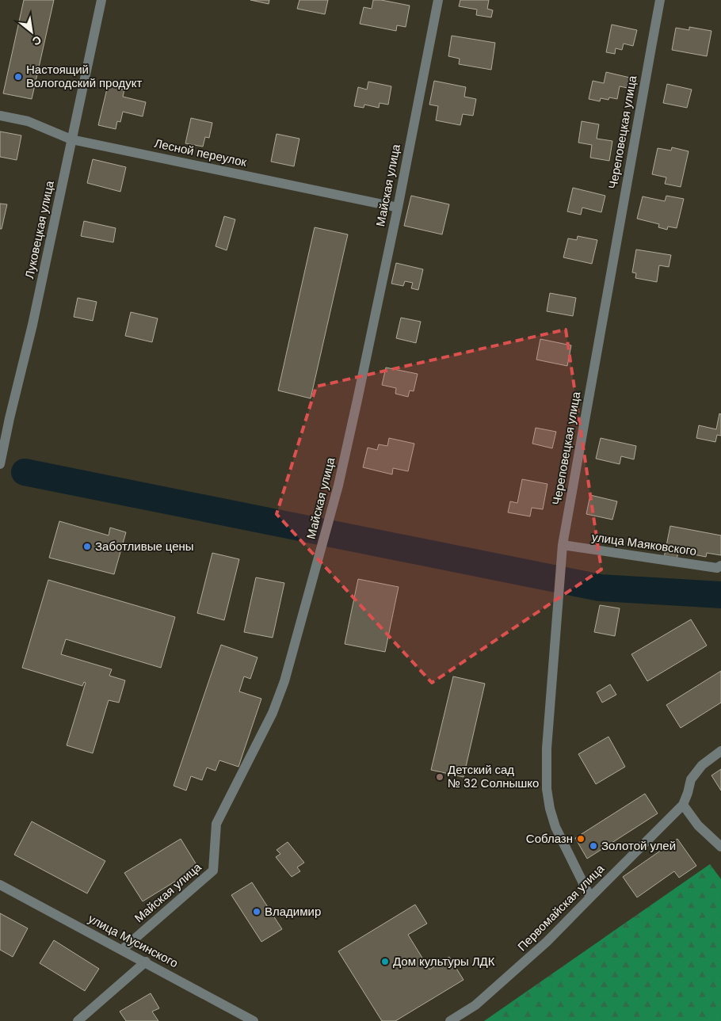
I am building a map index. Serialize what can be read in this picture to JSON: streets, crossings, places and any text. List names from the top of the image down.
{
  "streets": {
    "street": [
      "Череповецкая улица",
      "Лесной переулок",
      "Майская улица",
      "Луковецкая улица",
      "улица Маяковского",
      "Первомайская улица",
      "улица Мусинского"
    ]
  },
  "crossings": [
    ["Череповецкая улица", "улица Маяковского"],
    ["Череповецкая улица", "Первомайская улица"],
    ["Лесной переулок", "Майская улица"],
    ["Лесной переулок", "Луковецкая улица"],
    ["Майская улица", "улица Мусинского"]
  ],
  "places": [
    "Настоящий Вологодский продукт",
    "Заботливые цены",
    "Детский сад № 32 Солнышко",
    "Соблазн",
    "Золотой улей",
    "Владимир",
    "Дом культуры ЛДК"
  ],
  "north": "bottom right"
}
